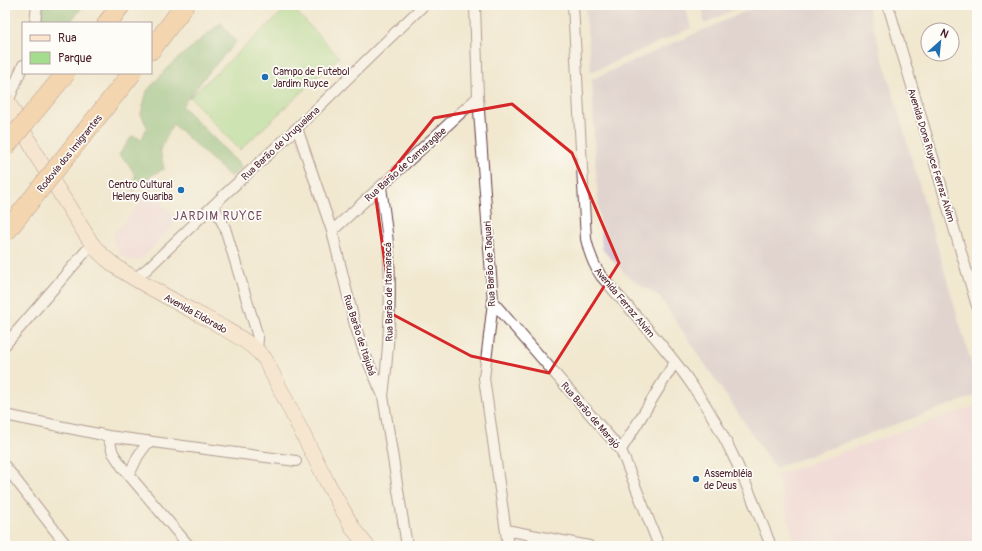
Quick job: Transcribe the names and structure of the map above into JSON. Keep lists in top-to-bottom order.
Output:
{
  "streets": {
    "highway": ["Rodovia dos Imigrantes"],
    "main road": ["Avenida Eldorado"],
    "street": [
      "Rua Barão de Uruguaiana",
      "Avenida Dona Ruyce Ferraz Alvim",
      "Rua Barão de Camaragibe",
      "Rua Barão de Taquari",
      "Rua Barão de Itamaracá",
      "Avenida Ferraz Alvim",
      "Rua Barão de Itajubá",
      "Rua Barão de Marajó"
    ]
  },
  "crossings": [
    ["Rua Barão de Uruguaiana", "Avenida Eldorado"],
    ["Rua Barão de Uruguaiana", "Rua Barão de Itajubá"],
    ["Rua Barão de Camaragibe", "Rua Barão de Taquari"],
    ["Rua Barão de Camaragibe", "Rua Barão de Itamaracá"],
    ["Rua Barão de Camaragibe", "Rua Barão de Itajubá"],
    ["Rua Barão de Taquari", "Rua Barão de Marajó"],
    ["Rua Barão de Itamaracá", "Rua Barão de Itajubá"]
  ],
  "districts": ["JARDIM RUYCE"],
  "places": ["Campo de Futebol Jardim Ruyce", "Centro Cultural Heleny Guariba", "Assembléia de Deus"],
  "legend": ["Rua", "Parque"],
  "north": "top right"
}
